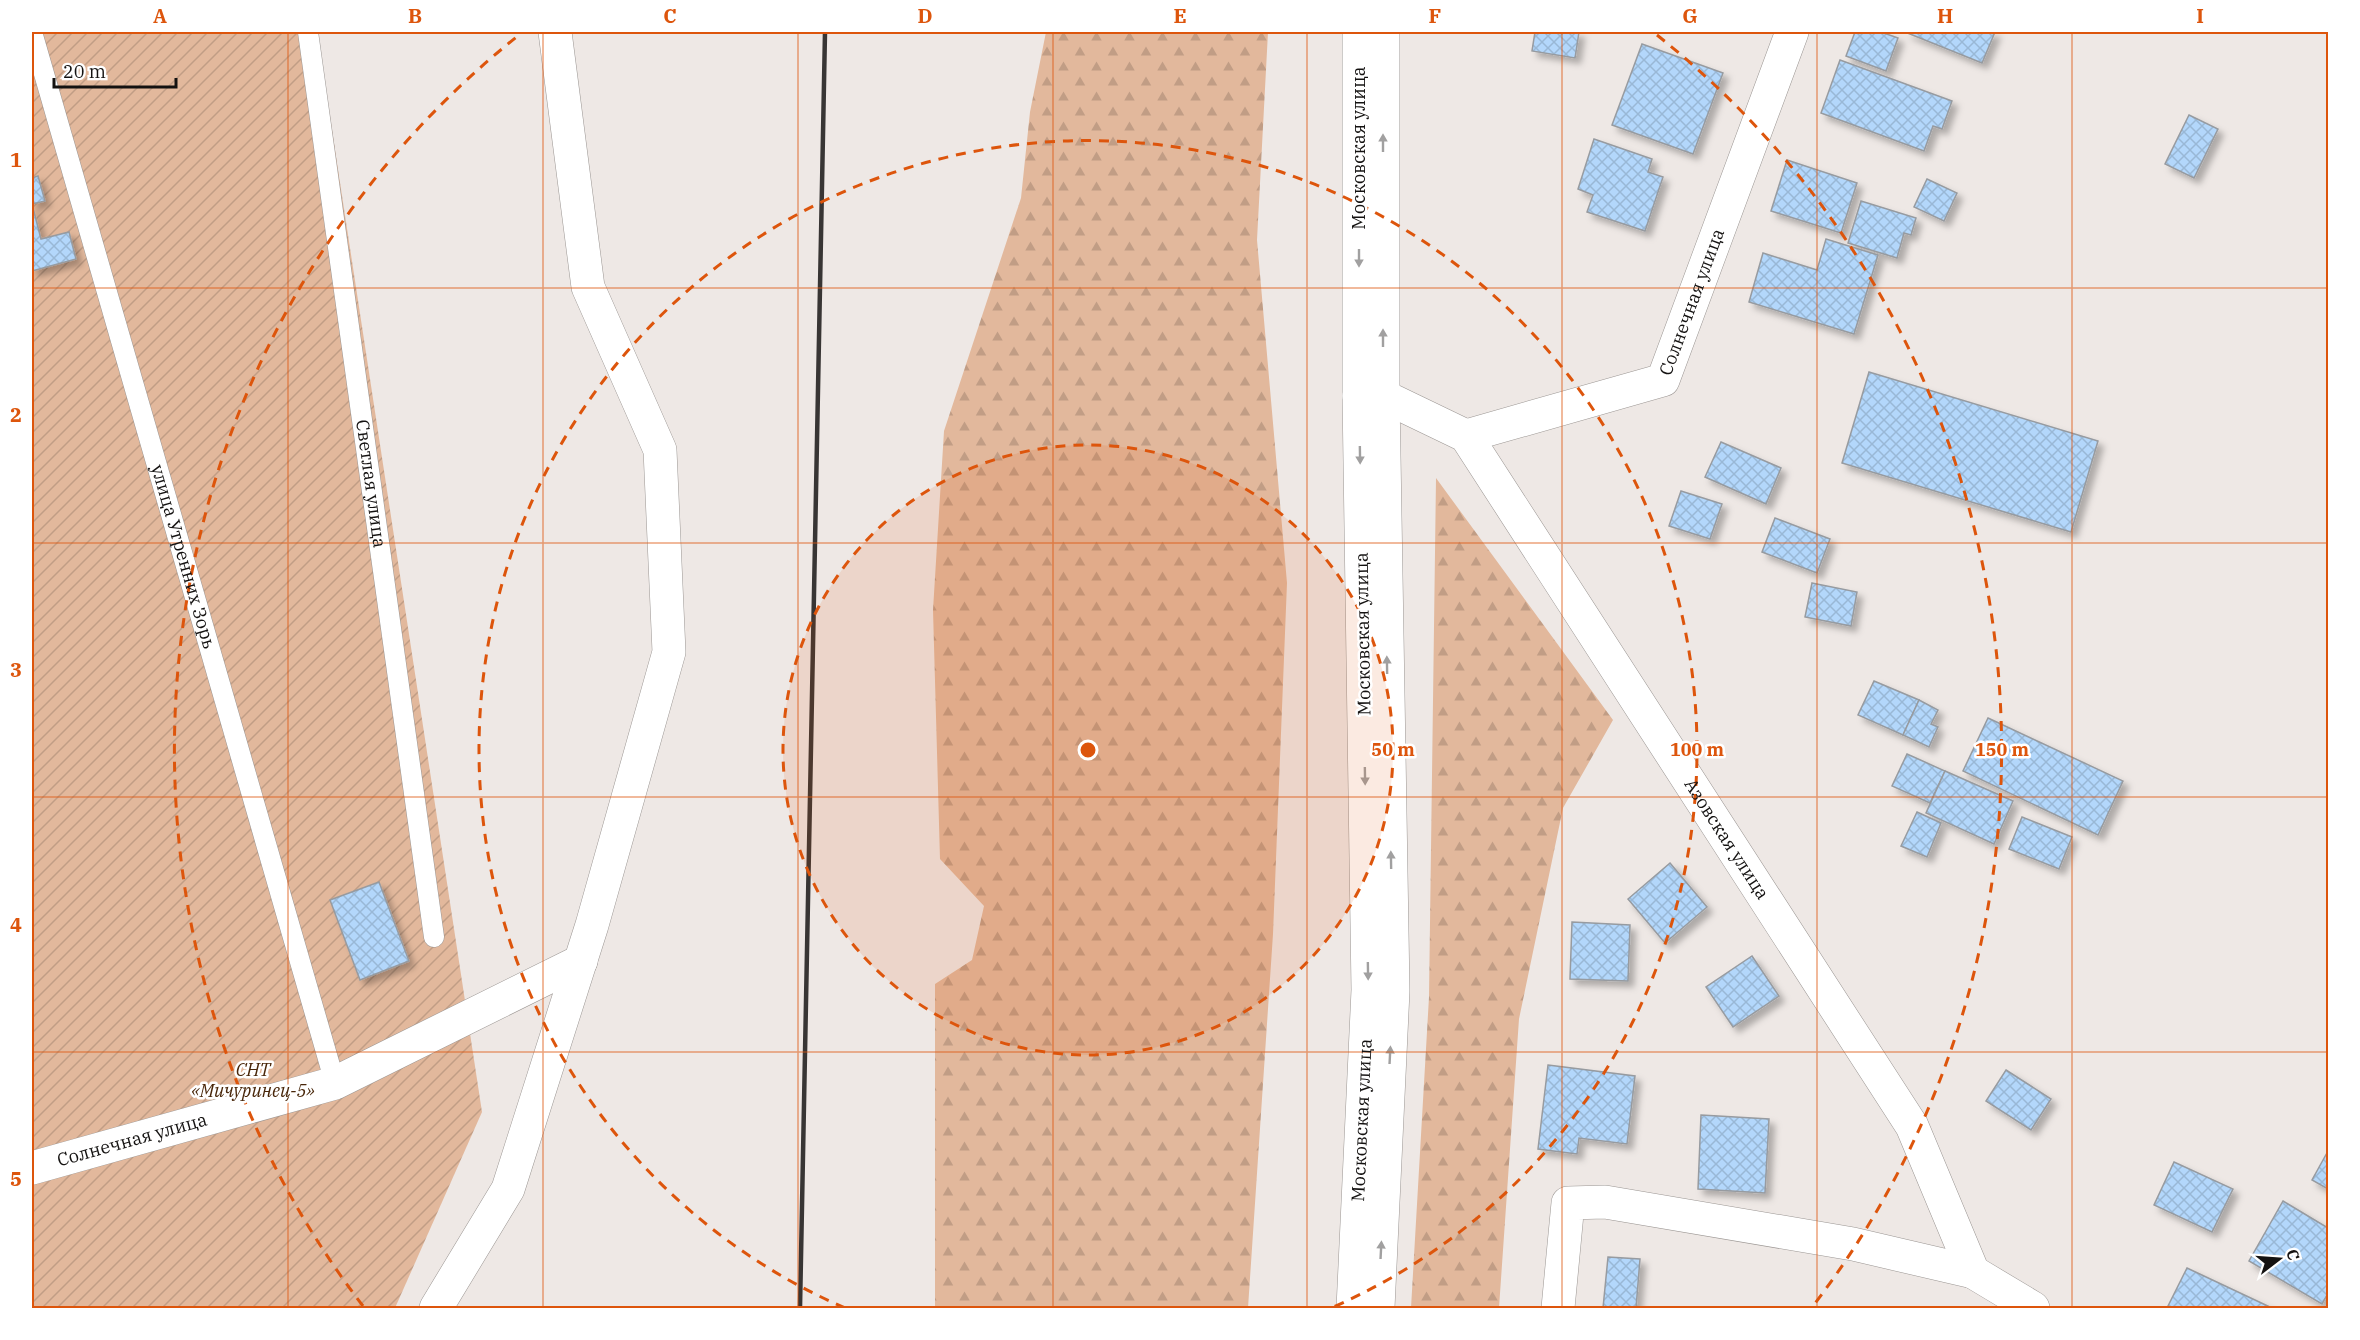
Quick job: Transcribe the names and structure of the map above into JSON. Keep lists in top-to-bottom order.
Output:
{
  "streets": {
    "street": ["Московская улица", "Солнечная улица", "Азовская улица"],
    "lane": ["Светлая улица", "улица Утренних Зорь"]
  },
  "crossings": [
    ["Солнечная улица", "улица Утренних Зорь"],
    ["Солнечная улица", "Азовская улица"]
  ],
  "parks": ["СНТ «Мичуринец-5»"],
  "scale_bar": "20 m",
  "north": "right",
  "grid": {
    "columns": [
      "A",
      "B",
      "C",
      "D",
      "E",
      "F",
      "G",
      "H",
      "I"
    ],
    "rows": [
      "1",
      "2",
      "3",
      "4",
      "5"
    ]
  },
  "rings": ["50 m", "100 m", "150 m"]
}
